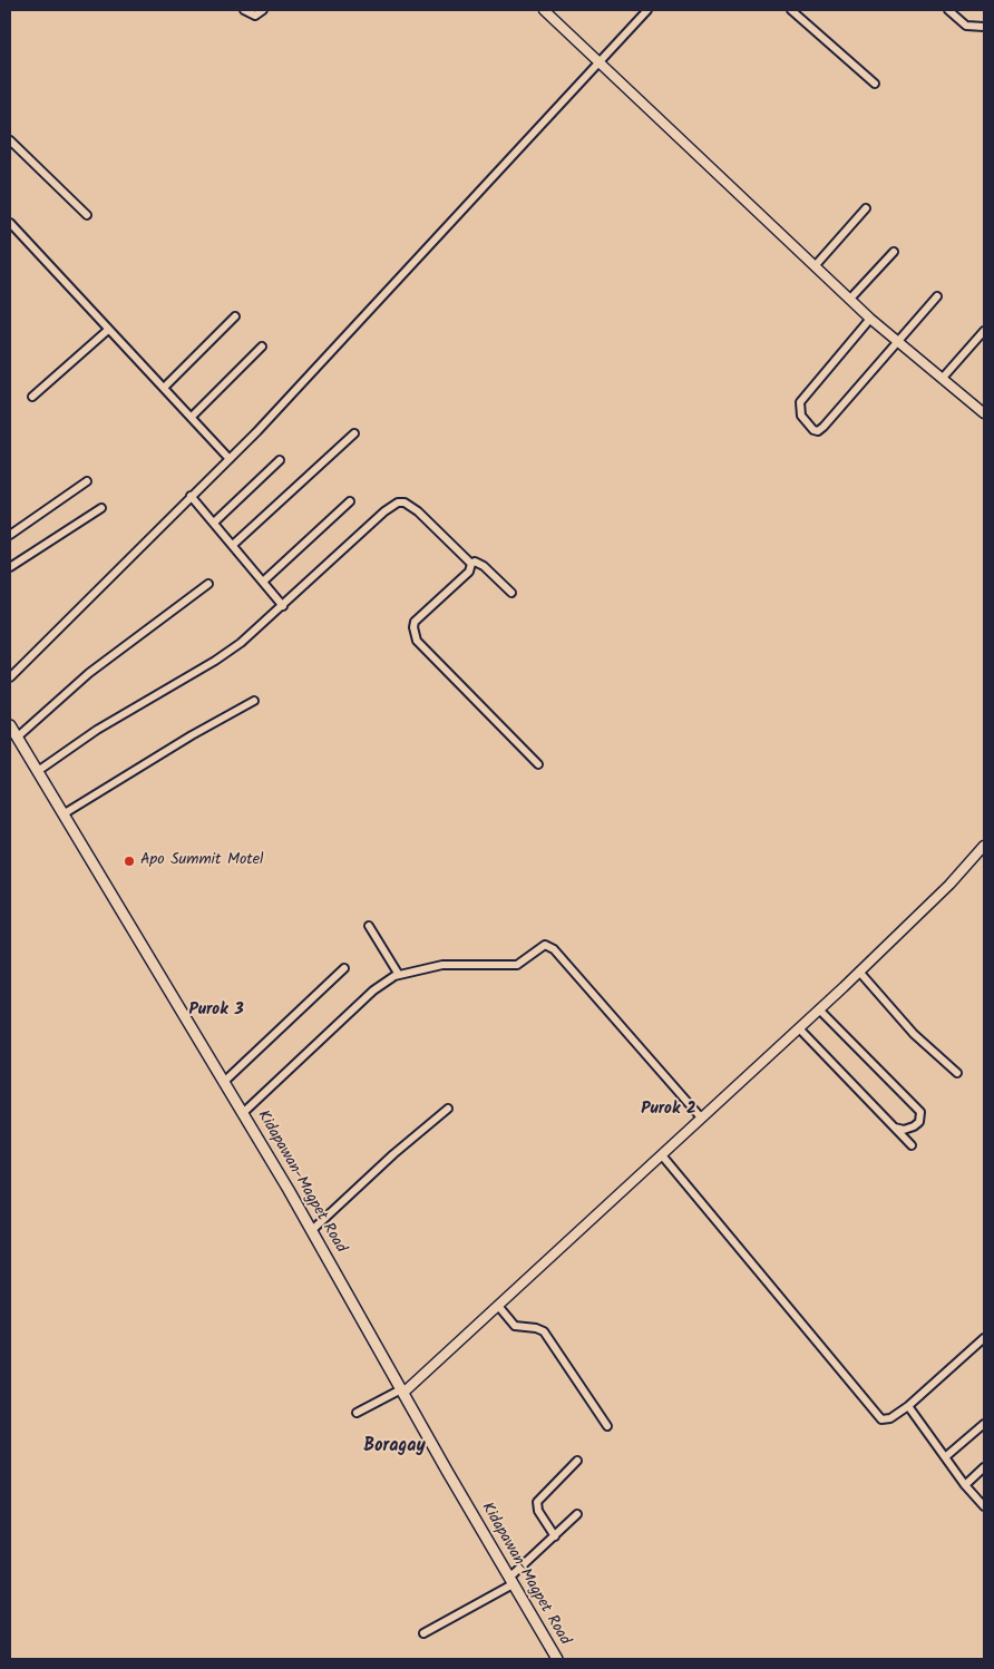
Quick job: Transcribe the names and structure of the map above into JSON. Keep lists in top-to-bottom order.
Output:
{
  "streets": {
    "main road": ["Kidapawan-Magpet Road"]
  },
  "districts": ["Purok 3", "Purok 2", "Boragay"],
  "places": ["Apo Summit Motel"]
}
